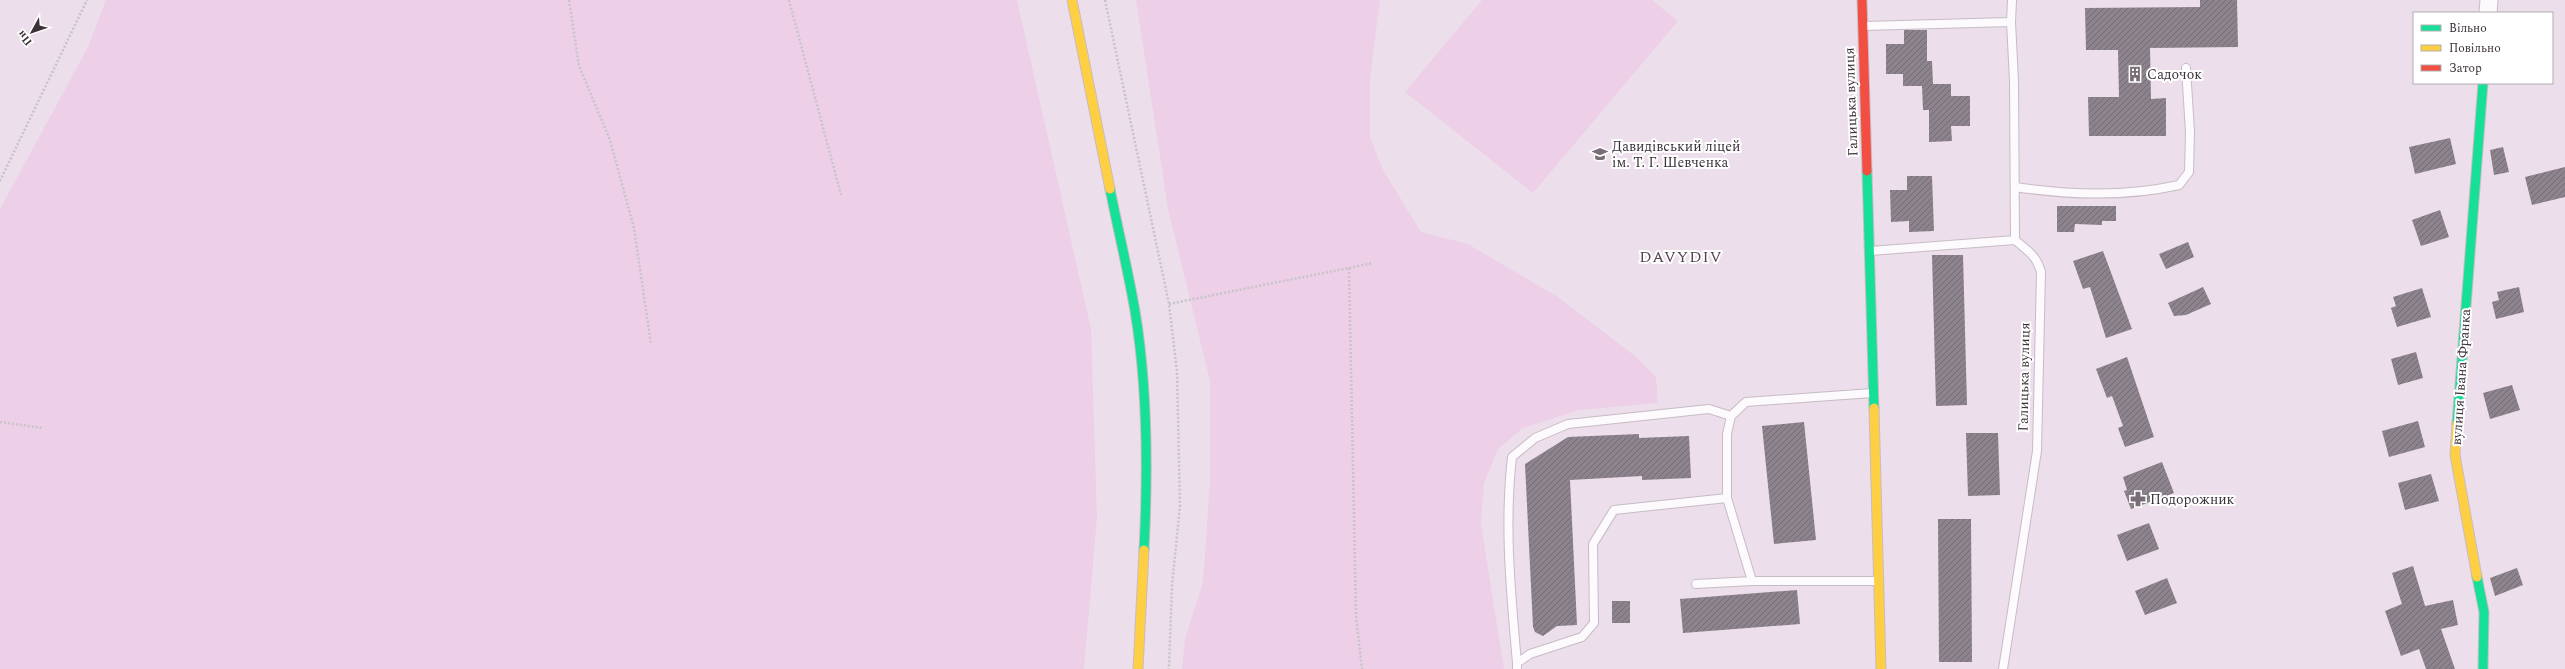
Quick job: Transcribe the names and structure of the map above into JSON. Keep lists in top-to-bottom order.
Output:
{
  "streets": {
    "street": ["Галицька вулиця", "вулиця Івана Франка"]
  },
  "districts": ["DAVYDIV"],
  "places": {
    "building": ["Садочок"],
    "school or university": ["Давидівський ліцей ім. Т. Г. Шевченка"],
    "pharmacy": ["Подорожник"]
  },
  "legend": ["Вільно", "Повільно", "Затор"],
  "north": "bottom left"
}
